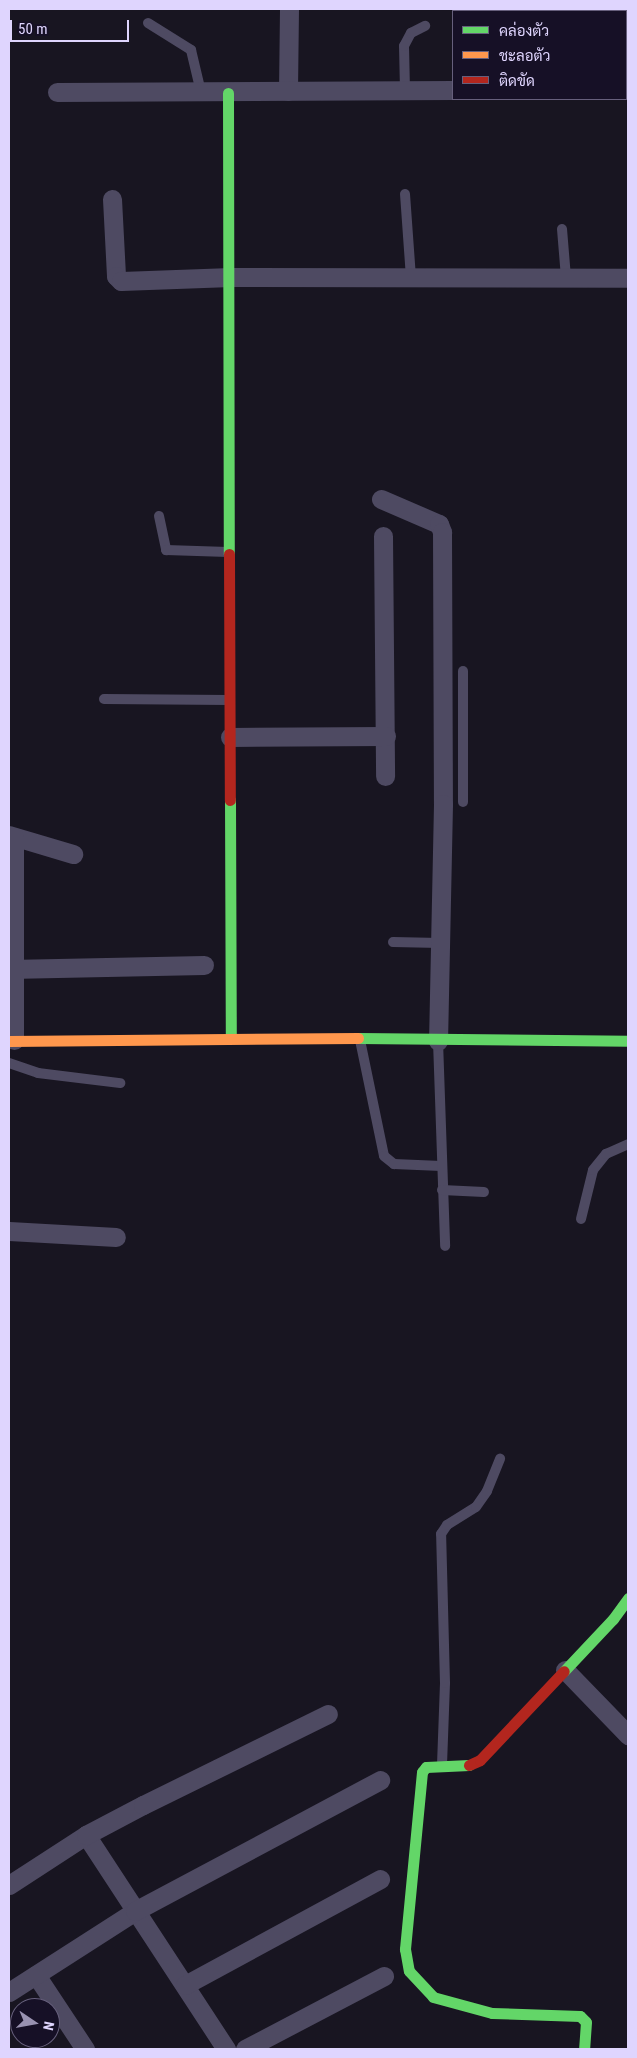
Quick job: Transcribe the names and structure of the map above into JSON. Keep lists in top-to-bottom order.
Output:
{
  "legend": ["คล่องตัว", "ชะลอตัว", "ติดขัด"],
  "scale_bar": "50 m",
  "north": "right"
}
